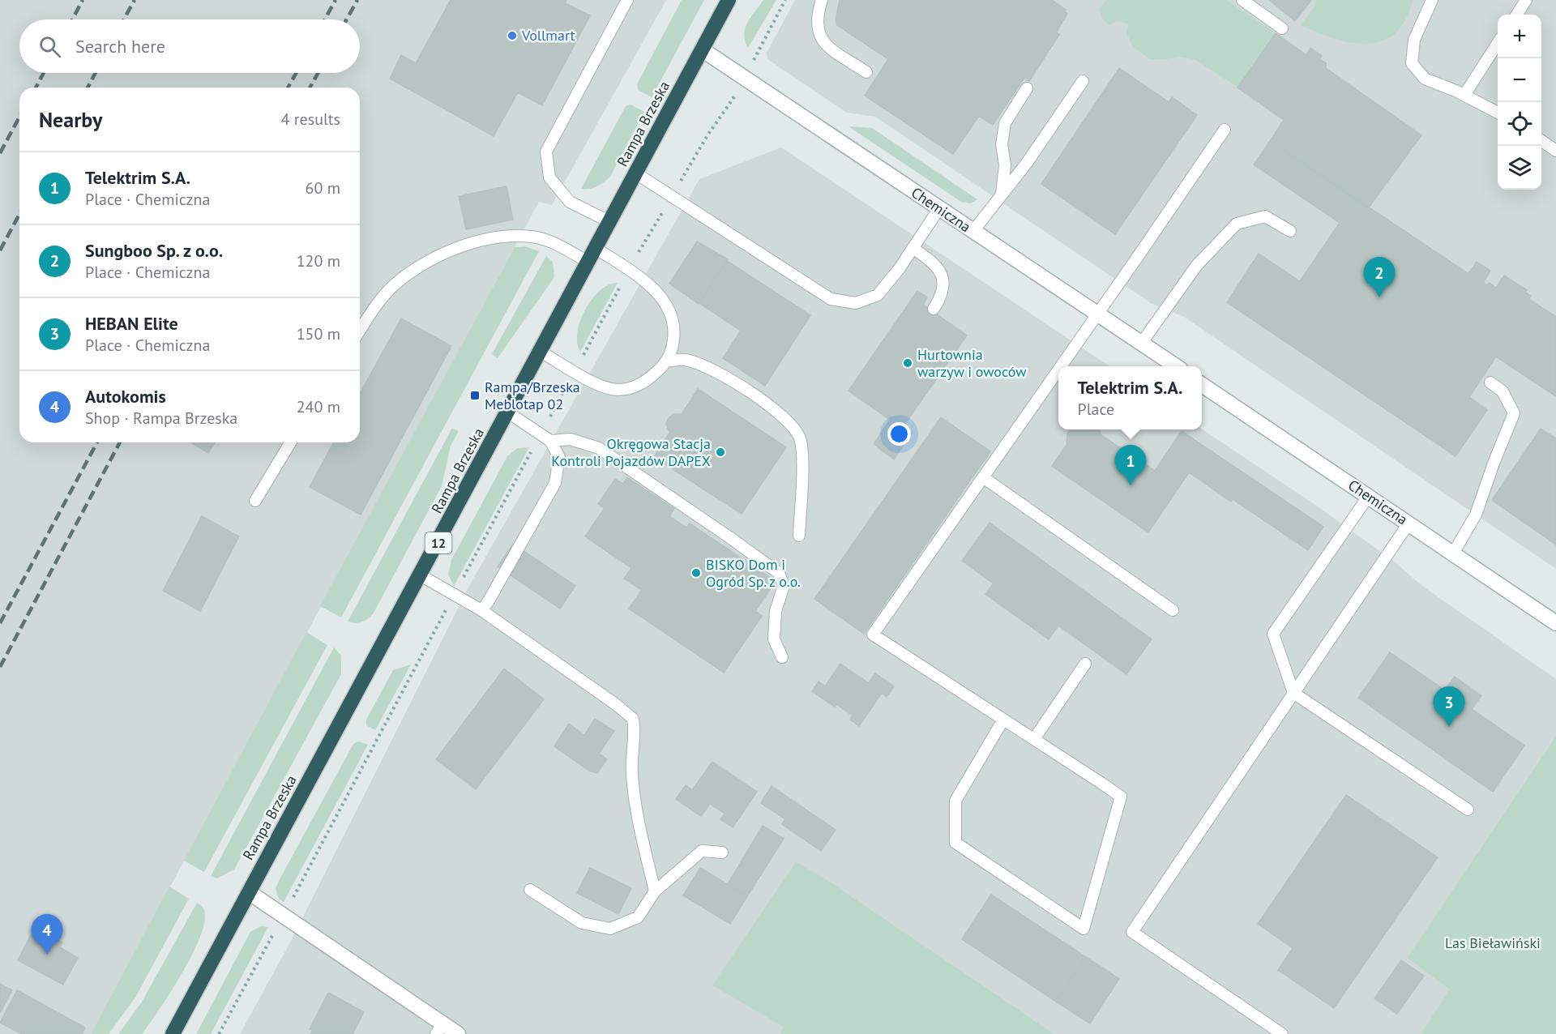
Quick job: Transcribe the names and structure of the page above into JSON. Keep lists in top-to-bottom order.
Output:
{
  "streets": {
    "highway": ["Rampa Brzeska", "12"],
    "street": ["Chemiczna"]
  },
  "crossings": [
    ["Rampa Brzeska", "Chemiczna"]
  ],
  "parks": ["Las Bieławiński"],
  "places": {
    "other": [
      "Vollmart",
      "Hurtownia warzyw i owoców",
      "Okręgowa Stacja Kontroli Pojazdów DAPEX",
      "BISKO Dom i Ogród Sp. z o.o."
    ],
    "transit": ["Rampa/Brzeska Meblotap 02"]
  },
  "page": {
    "map_buttons": ["+", "−"],
    "search": "Search here",
    "heading": ["Nearby", "4 results"],
    "list": [
      {
        "mark": "1",
        "name": "Telektrim S.A.",
        "note": "Place · Chemiczna",
        "value": "60 m"
      },
      {
        "mark": "2",
        "name": "Sungboo Sp. z o.o.",
        "note": "Place · Chemiczna",
        "value": "120 m"
      },
      {
        "mark": "3",
        "name": "HEBAN Elite",
        "note": "Place · Chemiczna",
        "value": "150 m"
      },
      {
        "mark": "4",
        "name": "Autokomis",
        "note": "Shop · Rampa Brzeska",
        "value": "240 m"
      }
    ],
    "pins": [
      "2",
      "1",
      "3",
      "4"
    ],
    "popup": ["Telektrim S.A.", "Place"]
  }
}
